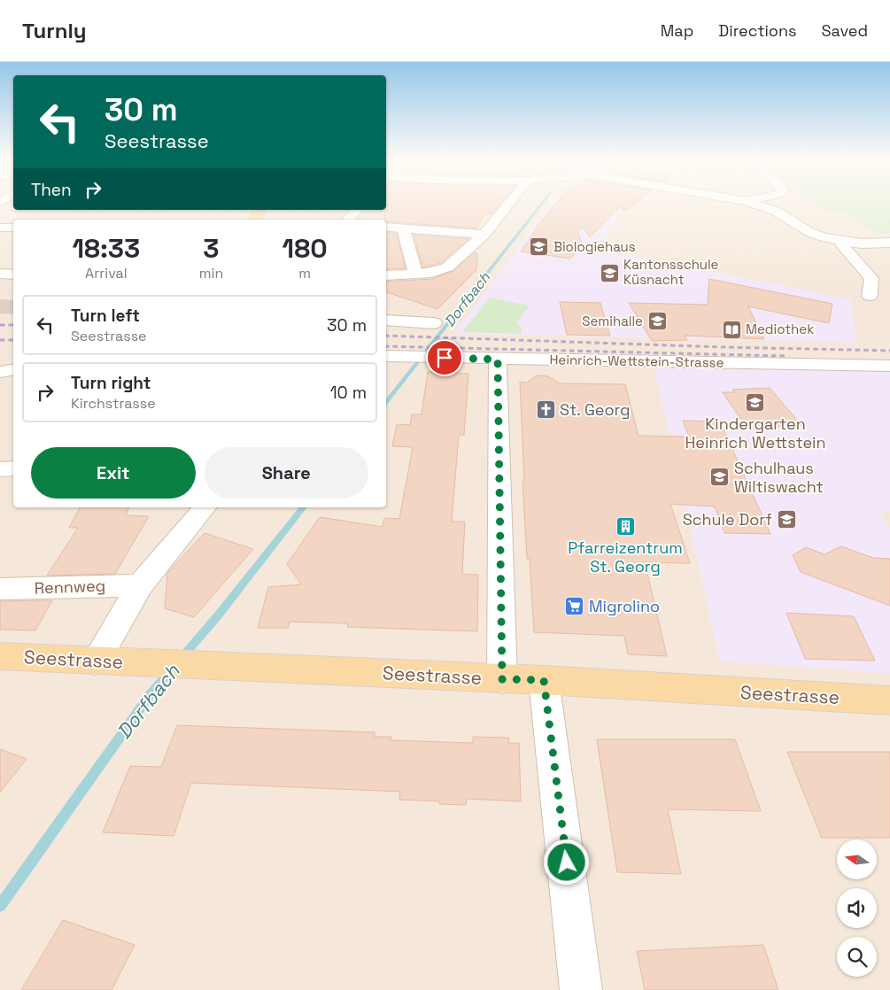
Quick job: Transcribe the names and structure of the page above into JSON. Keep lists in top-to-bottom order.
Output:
{
  "streets": {
    "main road": ["Seestrasse"],
    "street": ["Heinrich-Wettstein-Strasse", "Rennweg"]
  },
  "water": ["Dorfbach"],
  "places": {
    "school or university": [
      "Biologiehaus",
      "Kantonsschule Küsnacht",
      "Semihalle",
      "Kindergarten Heinrich Wettstein",
      "Schulhaus Wiltiswacht",
      "Schule Dorf"
    ],
    "library": ["Mediothek"],
    "church": ["St. Georg"],
    "building": ["Pfarreizentrum St. Georg"],
    "supermarket": ["Migrolino"]
  },
  "north": "left",
  "page": {
    "header": "Turnly",
    "nav": ["Map", "Directions", "Saved"],
    "turn": ["30 m", "Seestrasse"],
    "then": "Then",
    "eta": [
      "18:33",
      "Arrival",
      "3",
      "min",
      "180",
      "m"
    ],
    "list": [
      {
        "name": "Turn left",
        "note": "Seestrasse",
        "value": "30 m"
      },
      {
        "name": "Turn right",
        "note": "Kirchstrasse",
        "value": "10 m"
      }
    ],
    "buttons": ["Exit", "Share"]
  }
}
